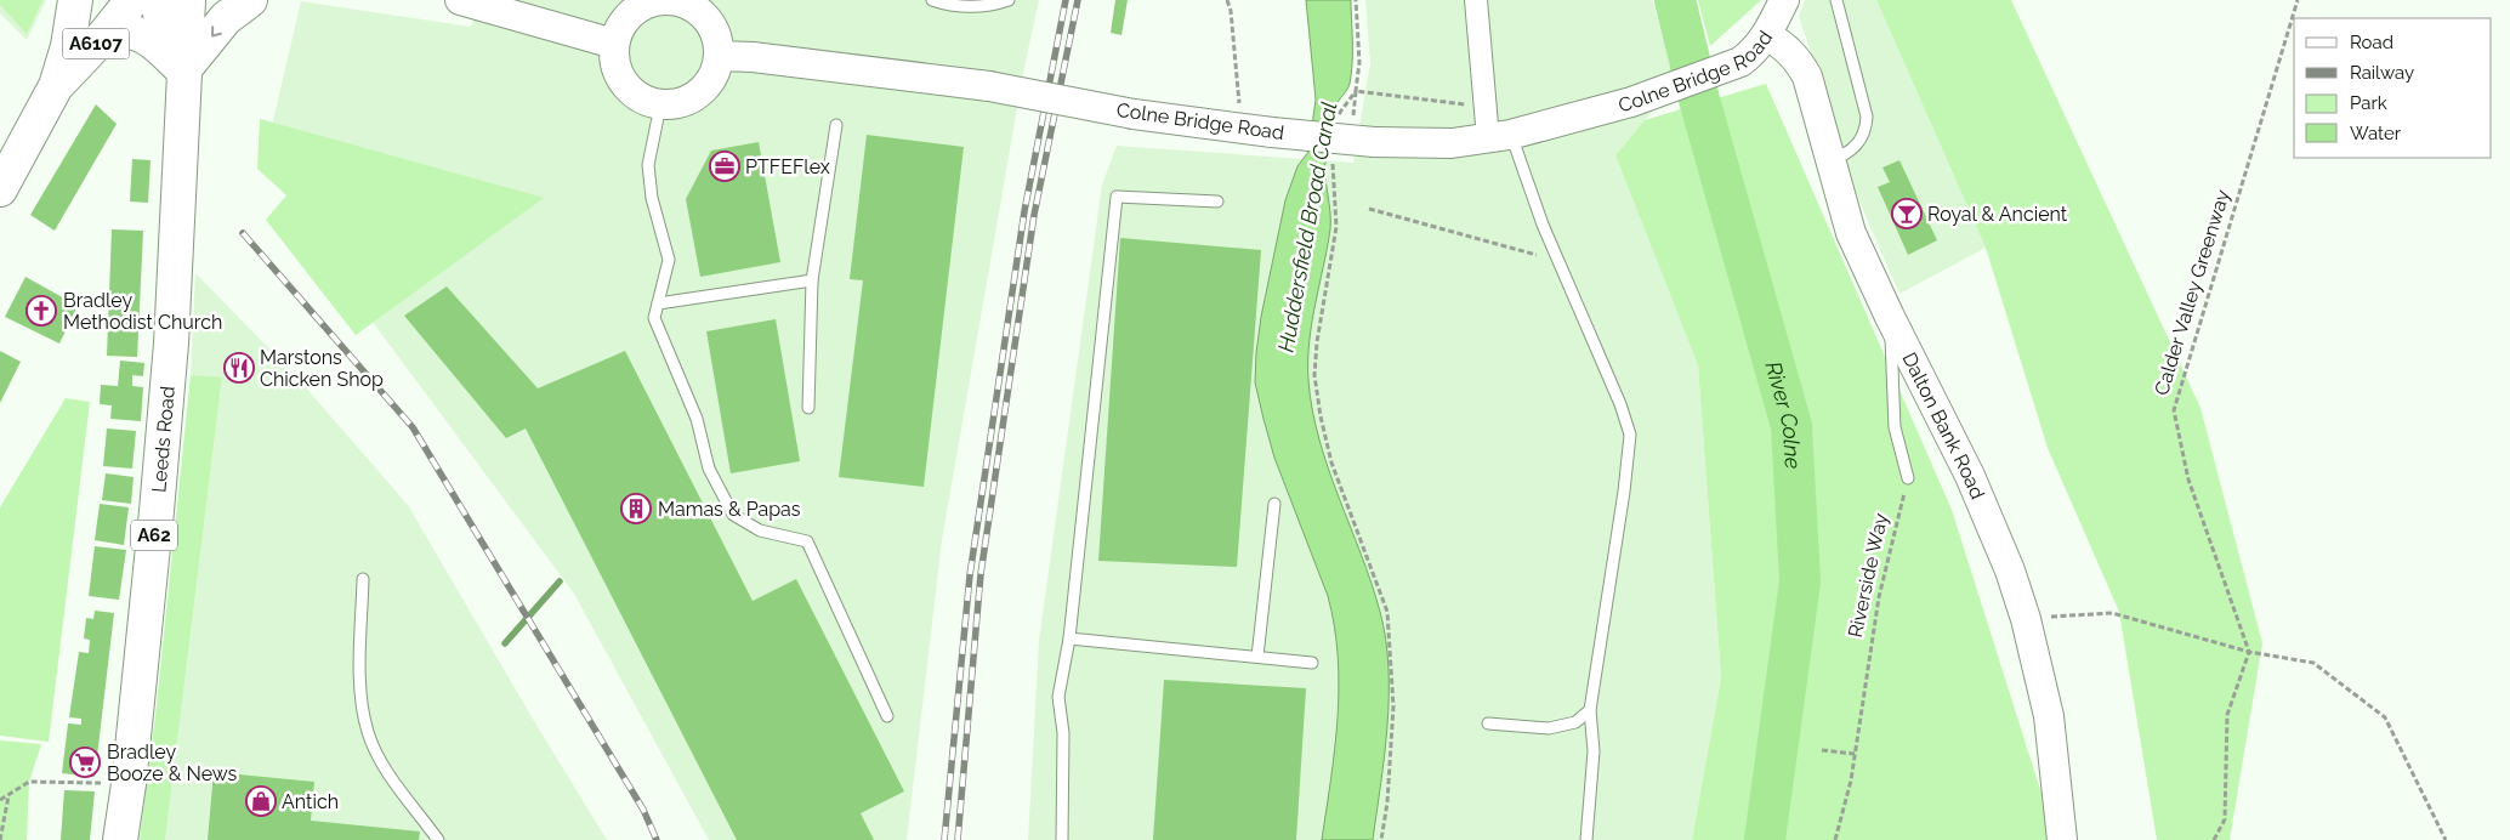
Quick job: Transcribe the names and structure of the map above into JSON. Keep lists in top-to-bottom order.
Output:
{
  "streets": {
    "main road": [
      "A6107",
      "Colne Bridge Road",
      "Dalton Bank Road",
      "Leeds Road",
      "A62"
    ],
    "path": ["Calder Valley Greenway", "Riverside Way"]
  },
  "crossings": [
    ["Colne Bridge Road", "Dalton Bank Road"]
  ],
  "water": ["Huddersfield Broad Canal", "River Colne"],
  "places": {
    "office": ["PTFEFlex"],
    "bar": ["Royal & Ancient"],
    "church": ["Bradley Methodist Church"],
    "restaurant": ["Marstons Chicken Shop"],
    "building": ["Mamas & Papas"],
    "supermarket": ["Bradley Booze & News"],
    "shop": ["Antich"]
  },
  "legend": [
    "Road",
    "Railway",
    "Park",
    "Water"
  ]
}
